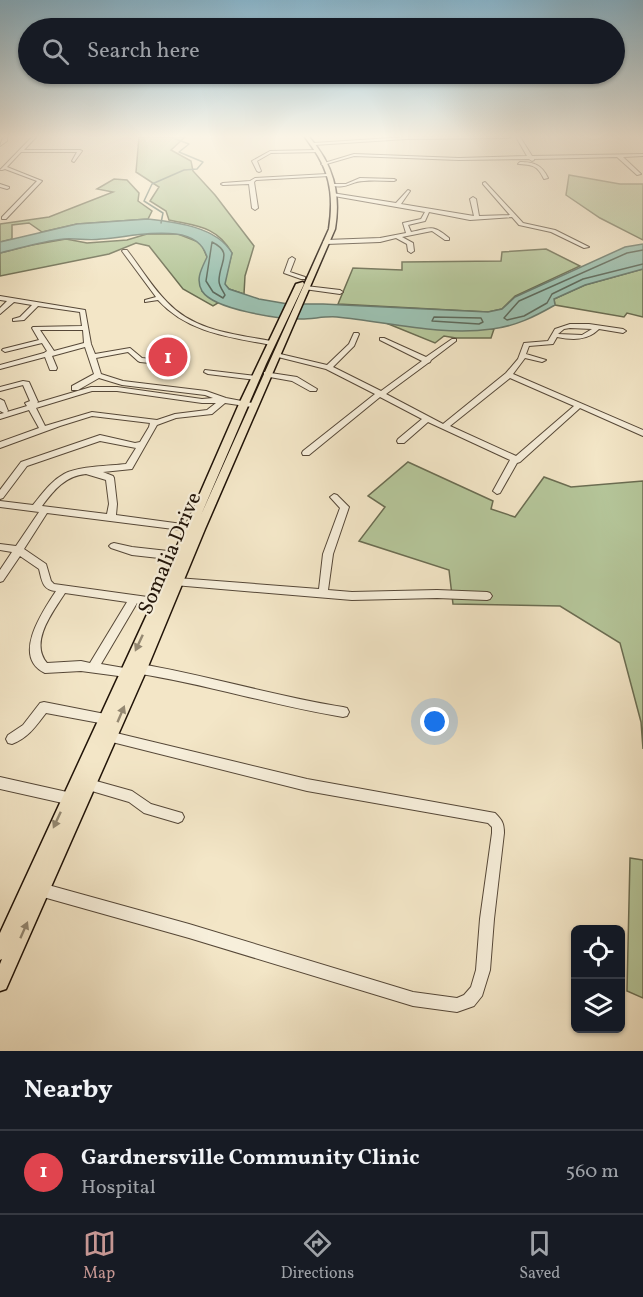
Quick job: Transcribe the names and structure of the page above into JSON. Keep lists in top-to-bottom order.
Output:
{
  "streets": {
    "main road": ["Somalia Drive"]
  },
  "page": {
    "search": "Search here",
    "pins": "1",
    "heading": "Nearby",
    "list": [
      {
        "mark": "1",
        "name": "Gardnersville Community Clinic",
        "note": "Hospital",
        "value": "560 m"
      }
    ],
    "nav": ["Map", "Directions", "Saved"]
  }
}
